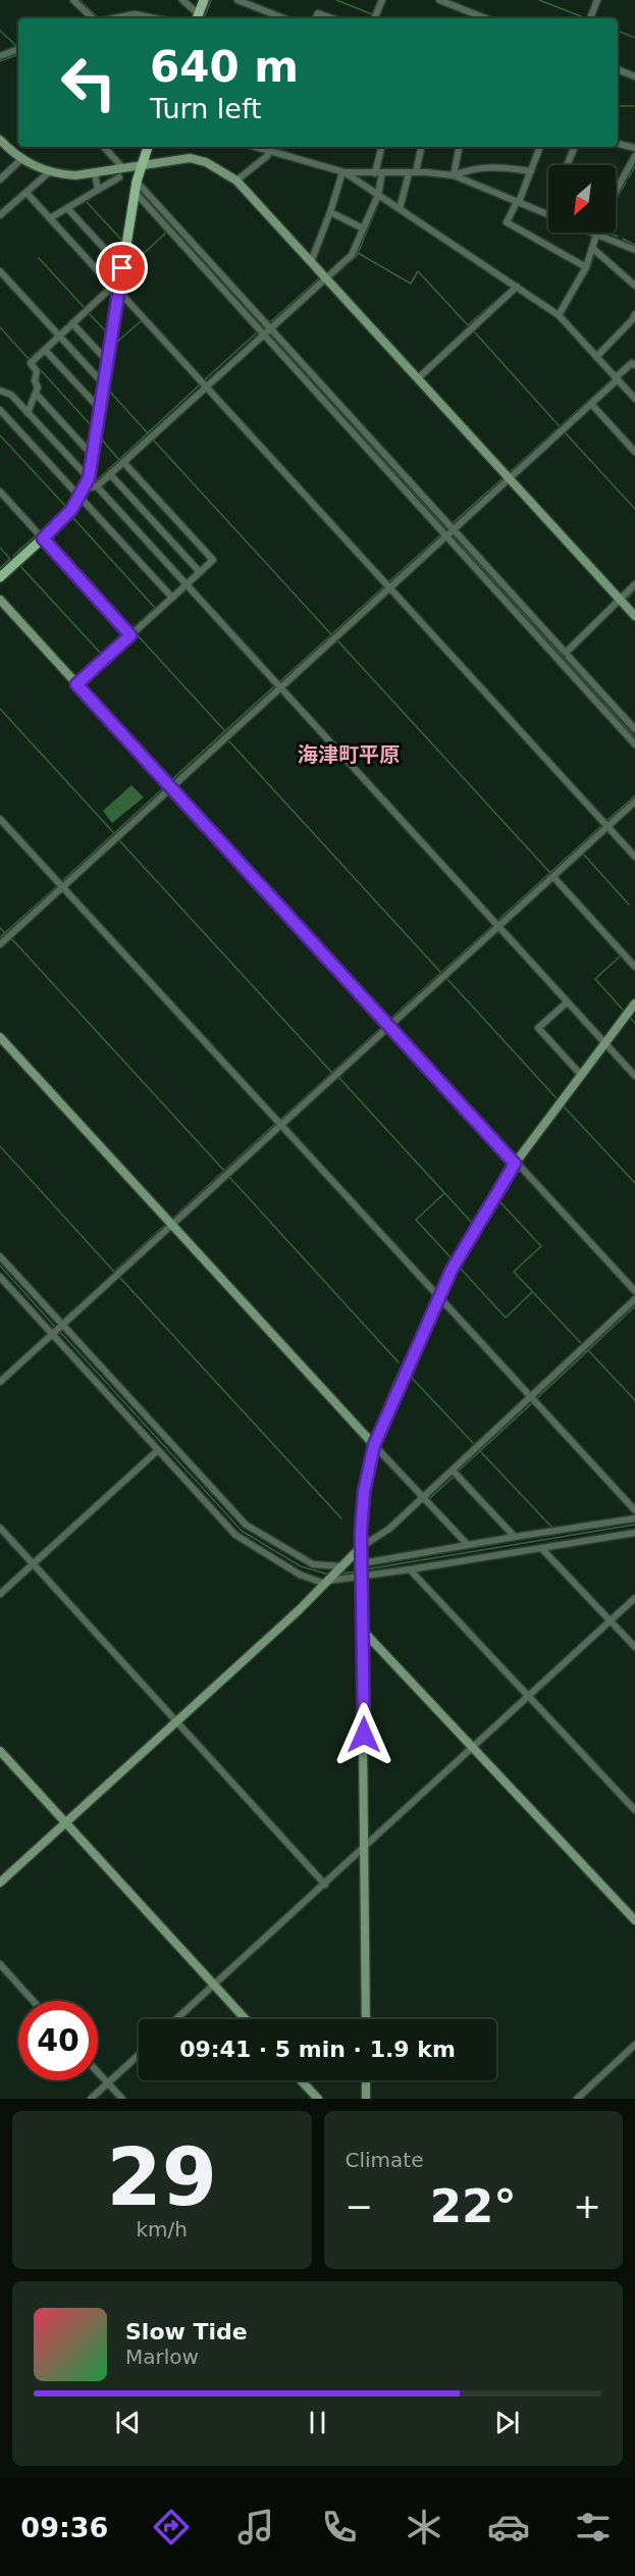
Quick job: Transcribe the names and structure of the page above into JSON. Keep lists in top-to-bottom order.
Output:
{
  "districts": ["海津町平原"],
  "north": "bottom left",
  "page": {
    "turn": ["640 m", "Turn left"],
    "limit": "40",
    "trip": "09:41 · 5 min · 1.9 km",
    "tile": [
      ["29", "km/h"],
      "Climate"
    ],
    "heat": ["−", "22°", "+"],
    "song": ["Slow Tide", "Marlow"],
    "tabs": "09:36"
  }
}
